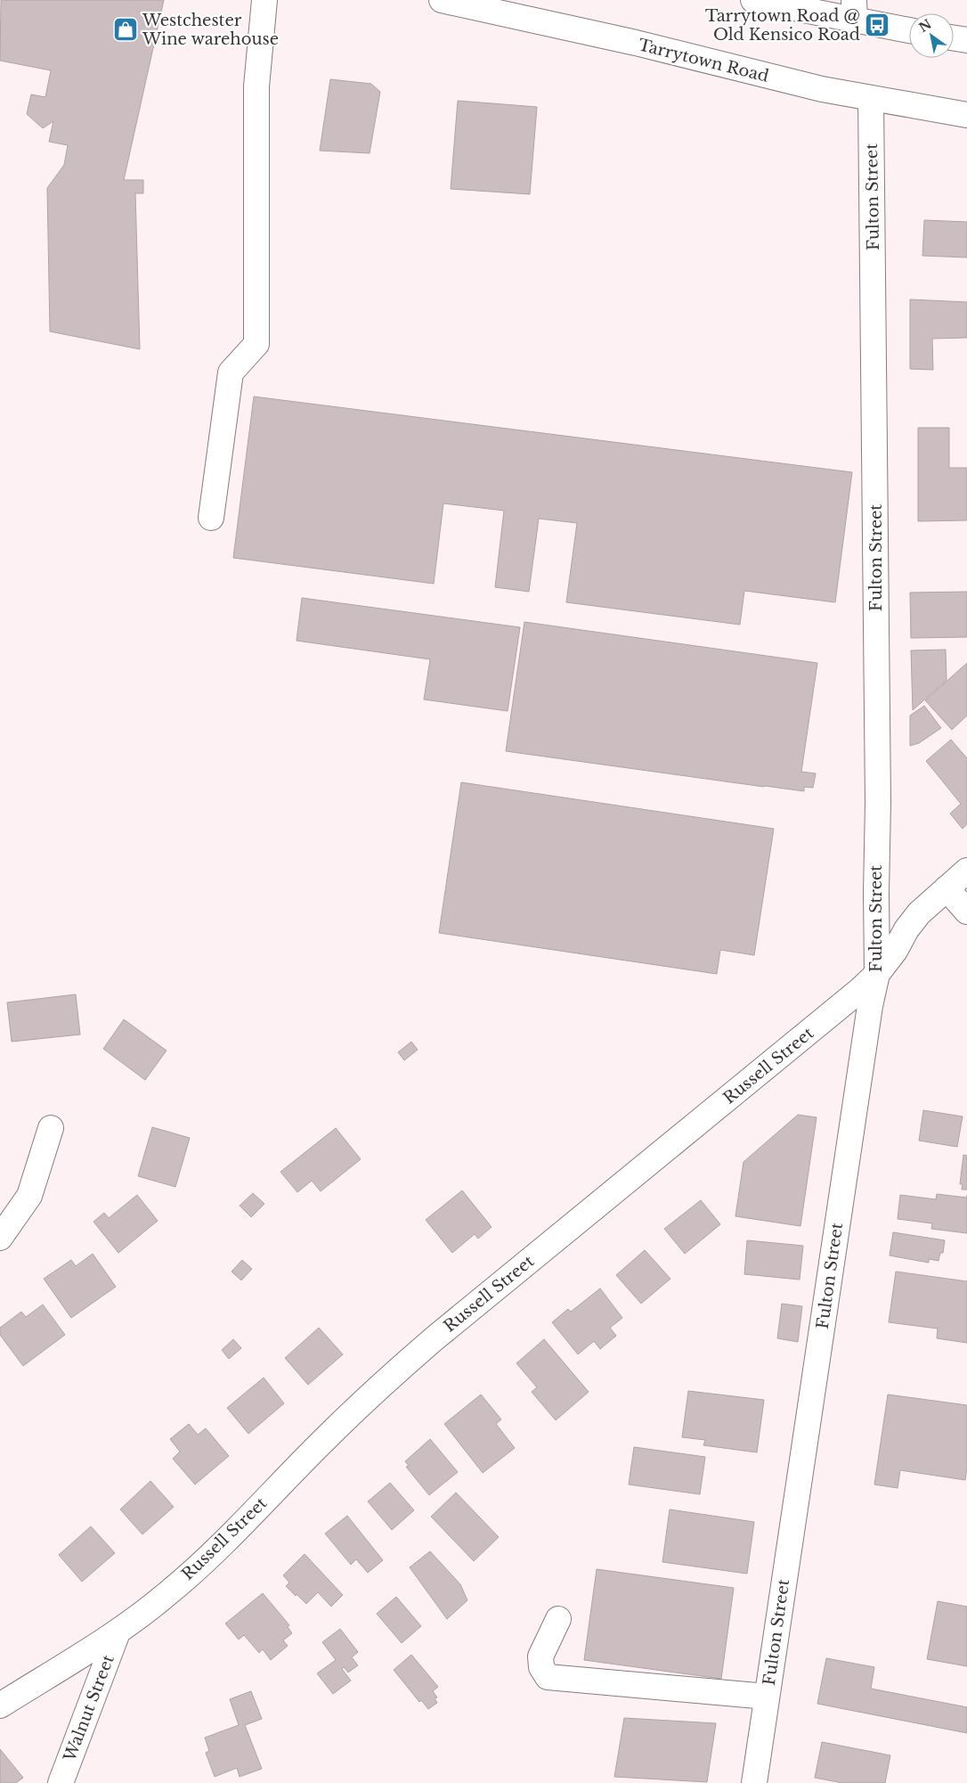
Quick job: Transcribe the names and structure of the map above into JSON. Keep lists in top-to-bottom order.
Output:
{
  "streets": {
    "street": [
      "Tarrytown Road",
      "Fulton Street",
      "Russell Street",
      "Walnut Street"
    ]
  },
  "crossings": [
    ["Tarrytown Road", "Fulton Street"],
    ["Fulton Street", "Russell Street"],
    ["Russell Street", "Walnut Street"]
  ],
  "places": {
    "bus stop": ["Tarrytown Road @ Old Kensico Road"],
    "shop": ["Westchester Wine warehouse"]
  },
  "north": "top left"
}
